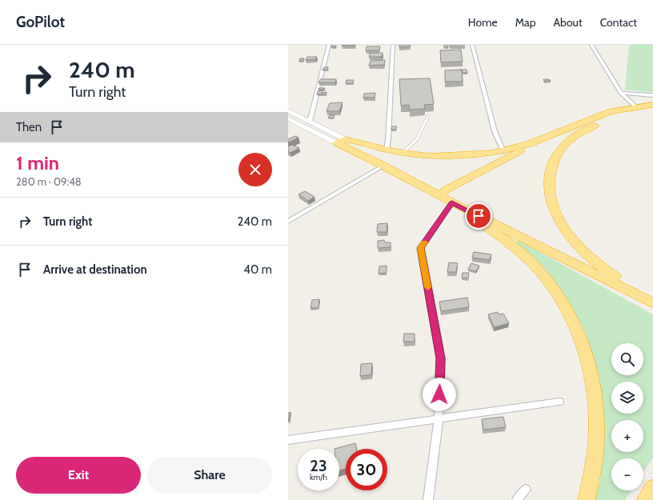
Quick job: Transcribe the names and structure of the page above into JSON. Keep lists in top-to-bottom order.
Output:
{
  "page": {
    "header": "GoPilot",
    "nav": [
      "Home",
      "Map",
      "About",
      "Contact"
    ],
    "turn": ["240 m", "Turn right"],
    "then": "Then",
    "heading": ["1 min", "280 m · 09:48"],
    "list": [
      {
        "name": "Turn right",
        "value": "240 m"
      },
      {
        "name": "Arrive at destination",
        "value": "40 m"
      }
    ],
    "map_buttons": ["+", "−"],
    "speed": "23 km/h",
    "limit": "30",
    "buttons": ["Exit", "Share"]
  }
}
